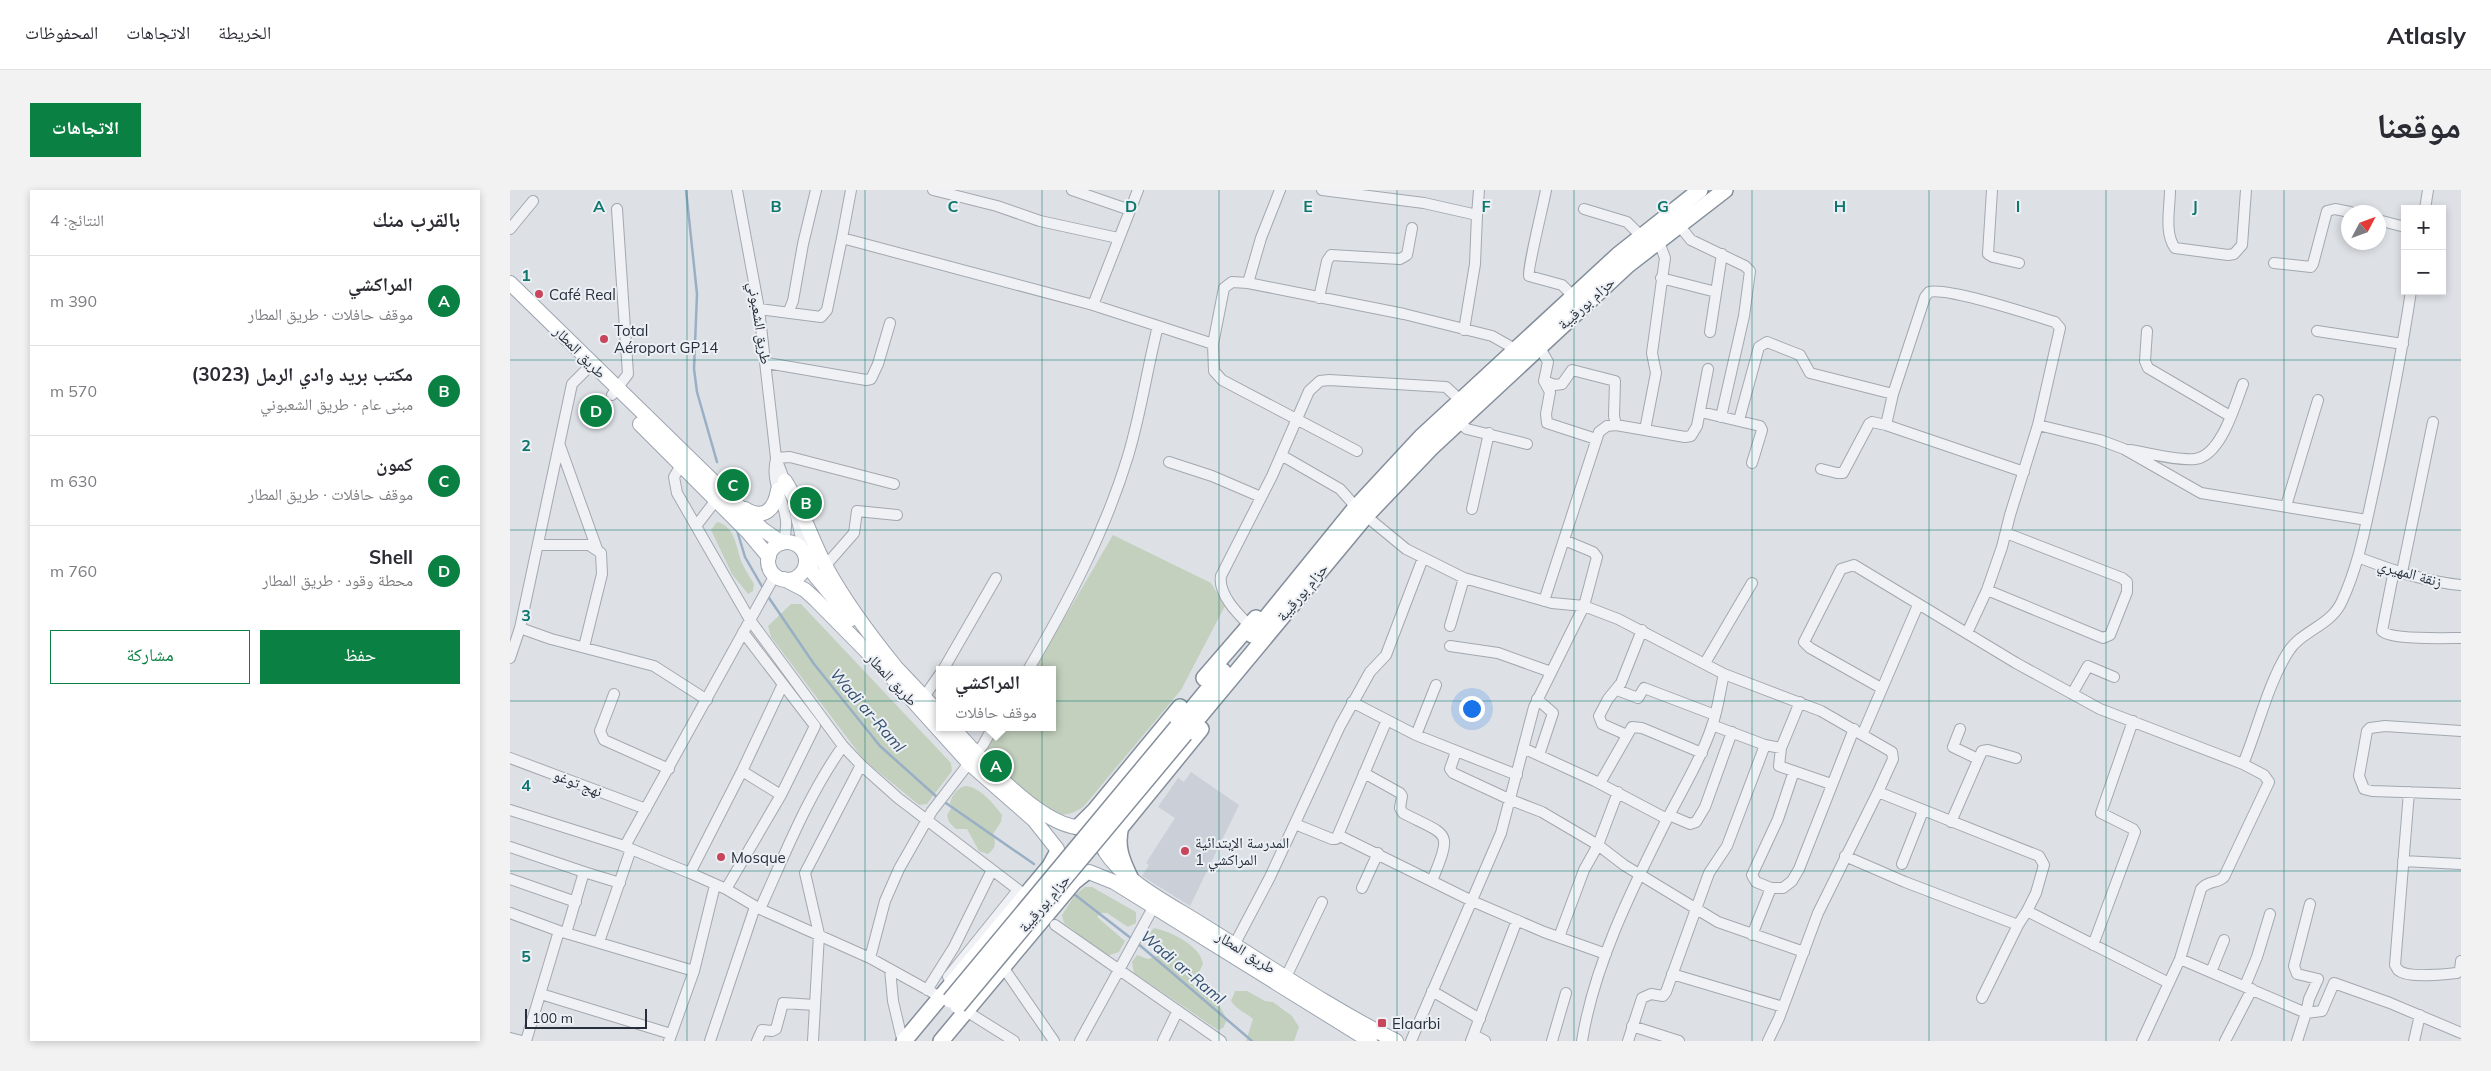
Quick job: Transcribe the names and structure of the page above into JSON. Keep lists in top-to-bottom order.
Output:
{
  "streets": {
    "highway": ["حزام بورقيبة"],
    "main road": ["طريق المطار"],
    "street": ["طريق الشعبوني", "زنقة المهيري", "نهج توغو"]
  },
  "crossings": [
    ["طريق الشعبوني", "طريق المطار"]
  ],
  "water": ["Wadi ar-Raml"],
  "places": {
    "other": [
      "Café Real",
      "Total Aéroport GP14",
      "المدرسة الإبتدائية المراكشي 1",
      "Mosque"
    ],
    "transit": ["Elaarbi"]
  },
  "scale_bar": "100 m",
  "north": "top right",
  "page": {
    "header": "Atlasly",
    "nav": ["الخريطة", "الاتجاهات", "المحفوظات"],
    "title": "موقعنا",
    "buttons": [
      "الاتجاهات",
      ["حفظ", "مشاركة"]
    ],
    "heading": ["بالقرب منك", "النتائج: 4"],
    "map_buttons": ["+", "−"],
    "list": [
      {
        "mark": "A",
        "name": "المراكشي",
        "note": "موقف حافلات · طريق المطار",
        "value": "390 m"
      },
      {
        "mark": "B",
        "name": "مكتب بريد وادي الرمل (3023)",
        "note": "مبنى عام · طريق الشعبوني",
        "value": "570 m"
      },
      {
        "mark": "C",
        "name": "كمون",
        "note": "موقف حافلات · طريق المطار",
        "value": "630 m"
      },
      {
        "mark": "D",
        "name": "Shell",
        "note": "محطة وقود · طريق المطار",
        "value": "760 m"
      }
    ],
    "pins": [
      "D",
      "C",
      "B",
      "A"
    ],
    "popup": ["المراكشي", "موقف حافلات"],
    "scale": "100 m"
  },
  "grid": {
    "columns": [
      "A",
      "B",
      "C",
      "D",
      "E",
      "F",
      "G",
      "H",
      "I",
      "J"
    ],
    "rows": [
      "1",
      "2",
      "3",
      "4",
      "5"
    ]
  }
}
